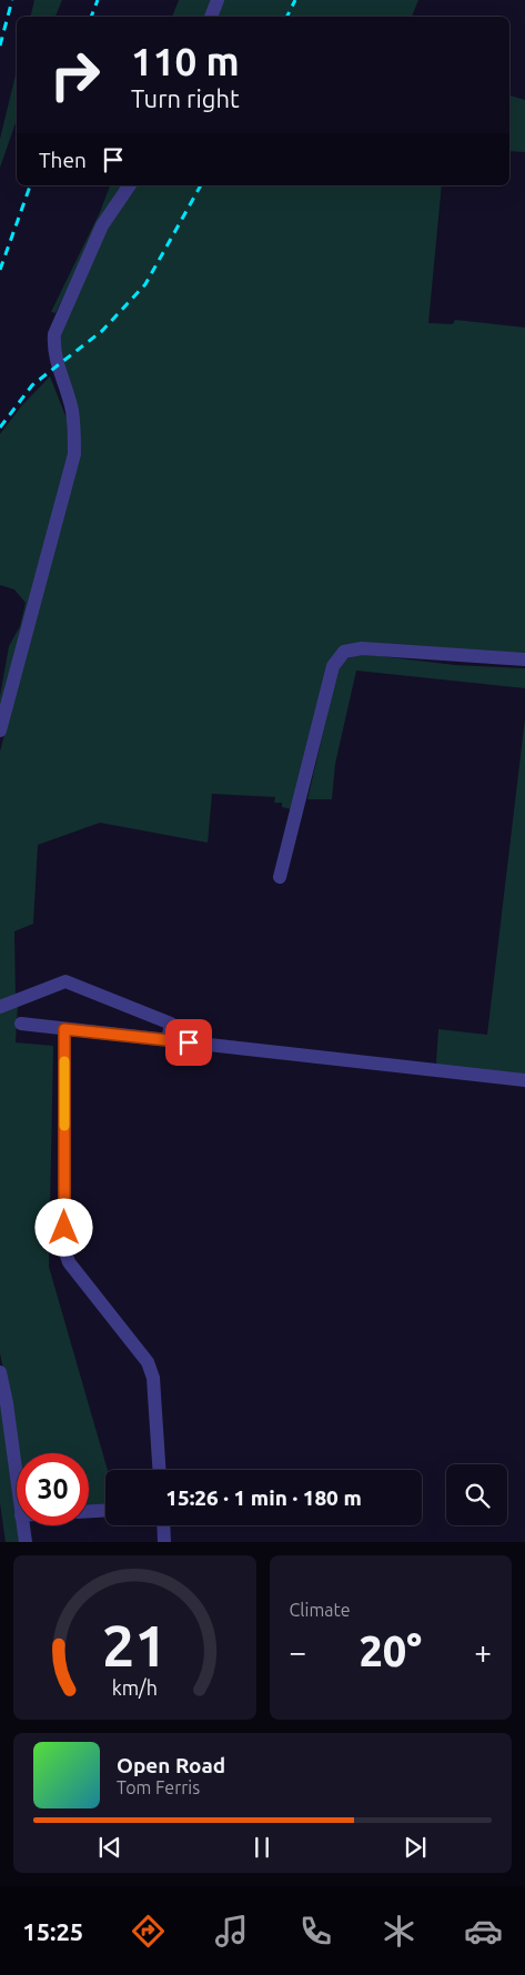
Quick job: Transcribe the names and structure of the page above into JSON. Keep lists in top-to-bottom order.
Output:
{
  "page": {
    "turn": ["110 m", "Turn right"],
    "then": "Then",
    "limit": "30",
    "trip": "15:26 · 1 min · 180 m",
    "tile": "Climate",
    "heat": ["−", "20°", "+"],
    "song": ["Open Road", "Tom Ferris"],
    "tabs": "15:25",
    "gauge": ["21", "km/h"]
  }
}
